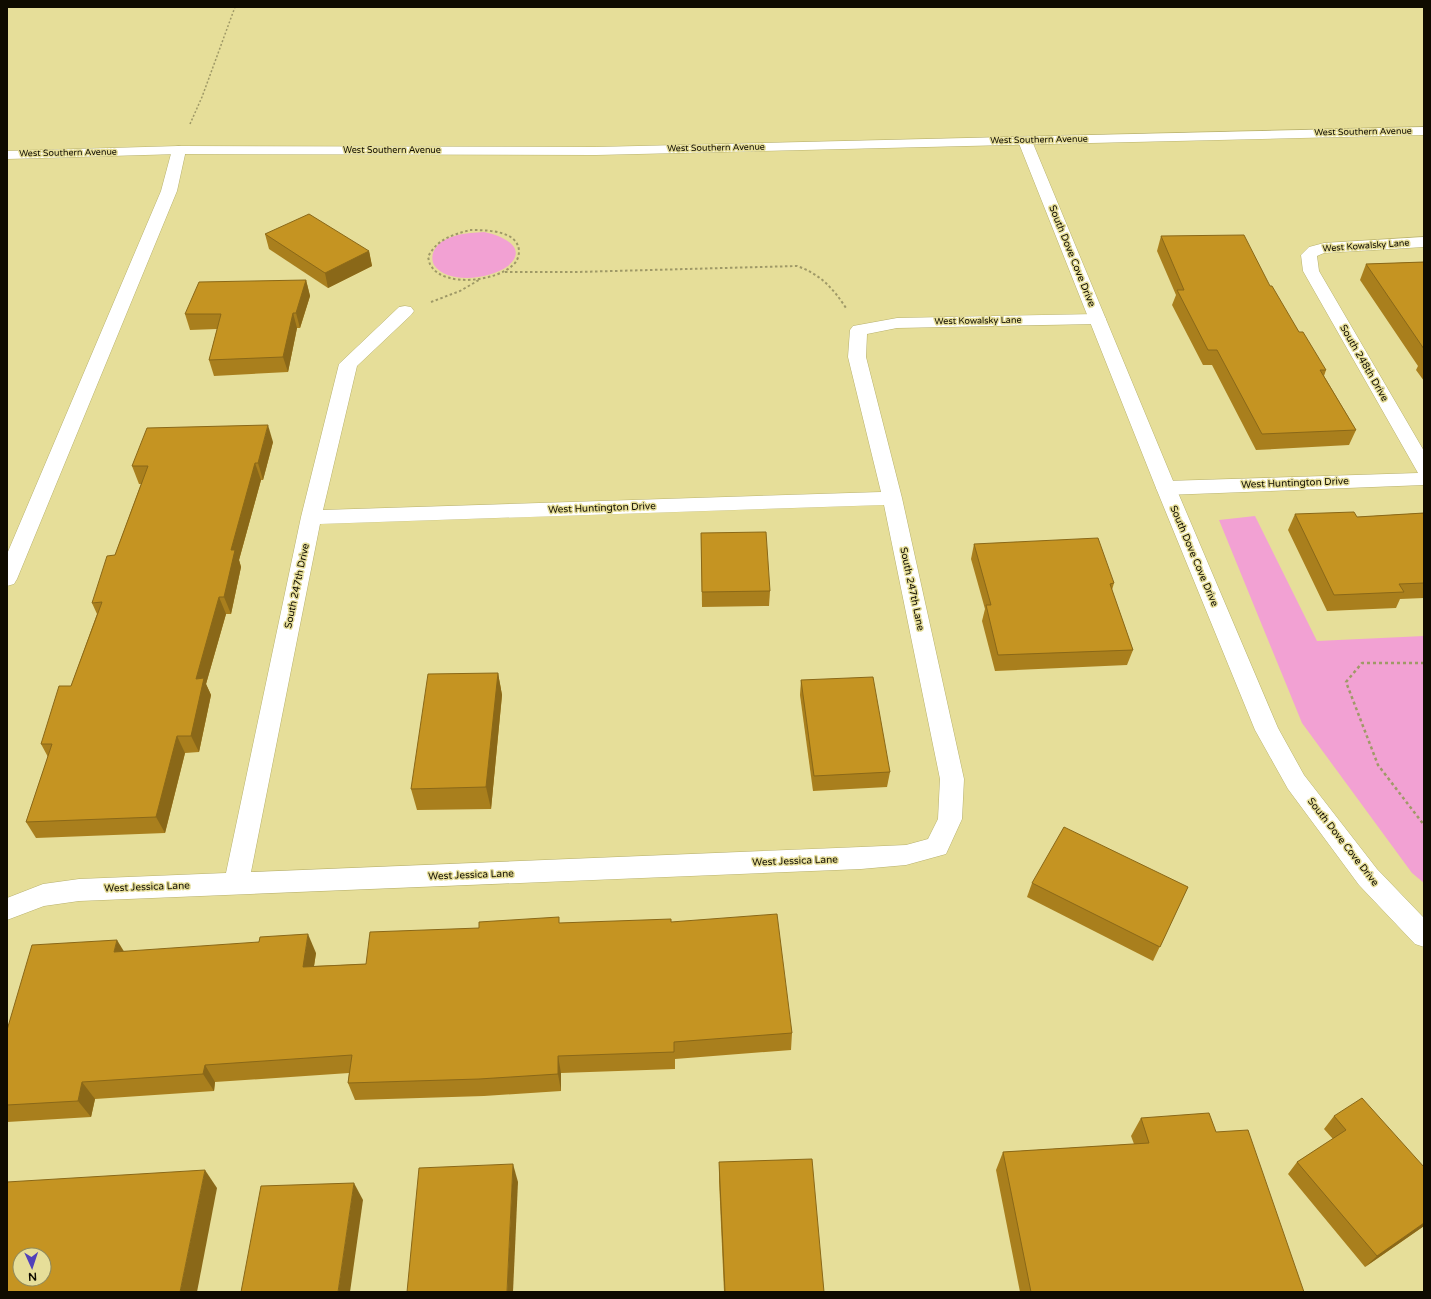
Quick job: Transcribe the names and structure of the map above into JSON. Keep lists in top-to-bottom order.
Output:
{
  "streets": {
    "street": [
      "West Southern Avenue",
      "West Kowalsky Lane",
      "South Dove Cove Drive",
      "South 248th Drive",
      "West Huntington Drive",
      "South 247th Drive",
      "South 247th Lane",
      "West Jessica Lane"
    ]
  },
  "crossings": [
    ["West Southern Avenue", "South Dove Cove Drive"],
    ["West Kowalsky Lane", "South Dove Cove Drive"],
    ["West Kowalsky Lane", "South 248th Drive"],
    ["West Kowalsky Lane", "South 247th Lane"],
    ["South Dove Cove Drive", "West Huntington Drive"],
    ["West Huntington Drive", "South 247th Drive"],
    ["West Huntington Drive", "South 247th Lane"],
    ["South 247th Drive", "West Jessica Lane"],
    ["South 247th Lane", "West Jessica Lane"]
  ],
  "north": "bottom"
}
